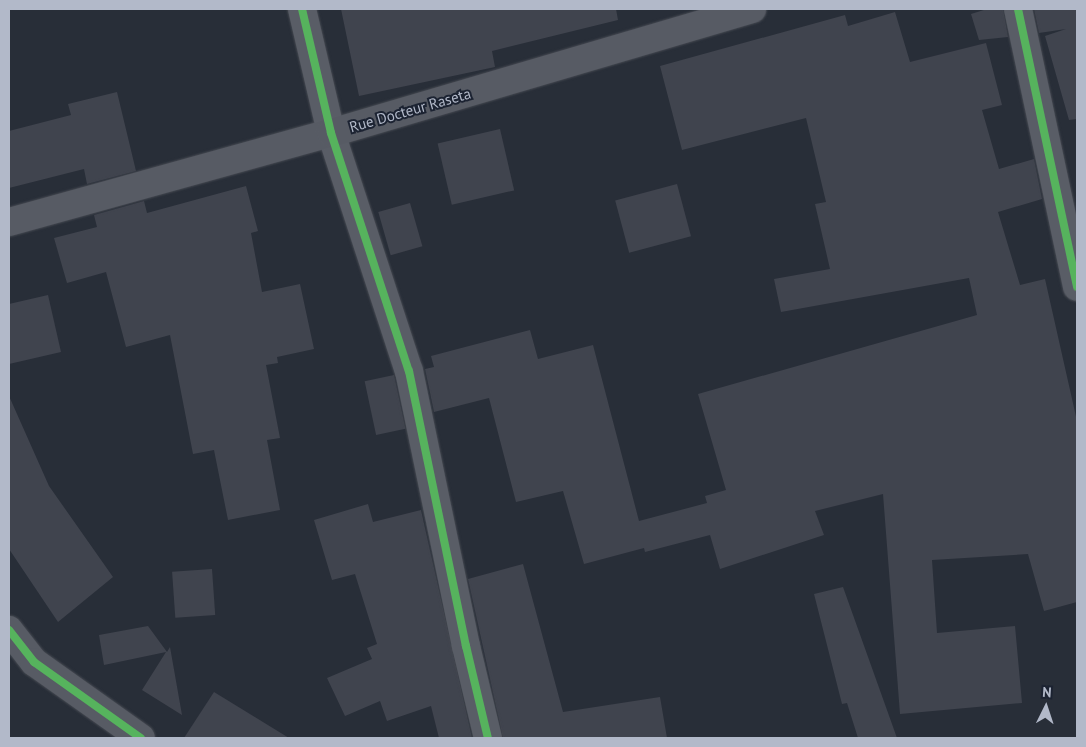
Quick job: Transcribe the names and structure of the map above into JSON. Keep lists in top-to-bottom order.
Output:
{
  "streets": {
    "main road": ["Rue Docteur Raseta"]
  },
  "north": "top"
}
